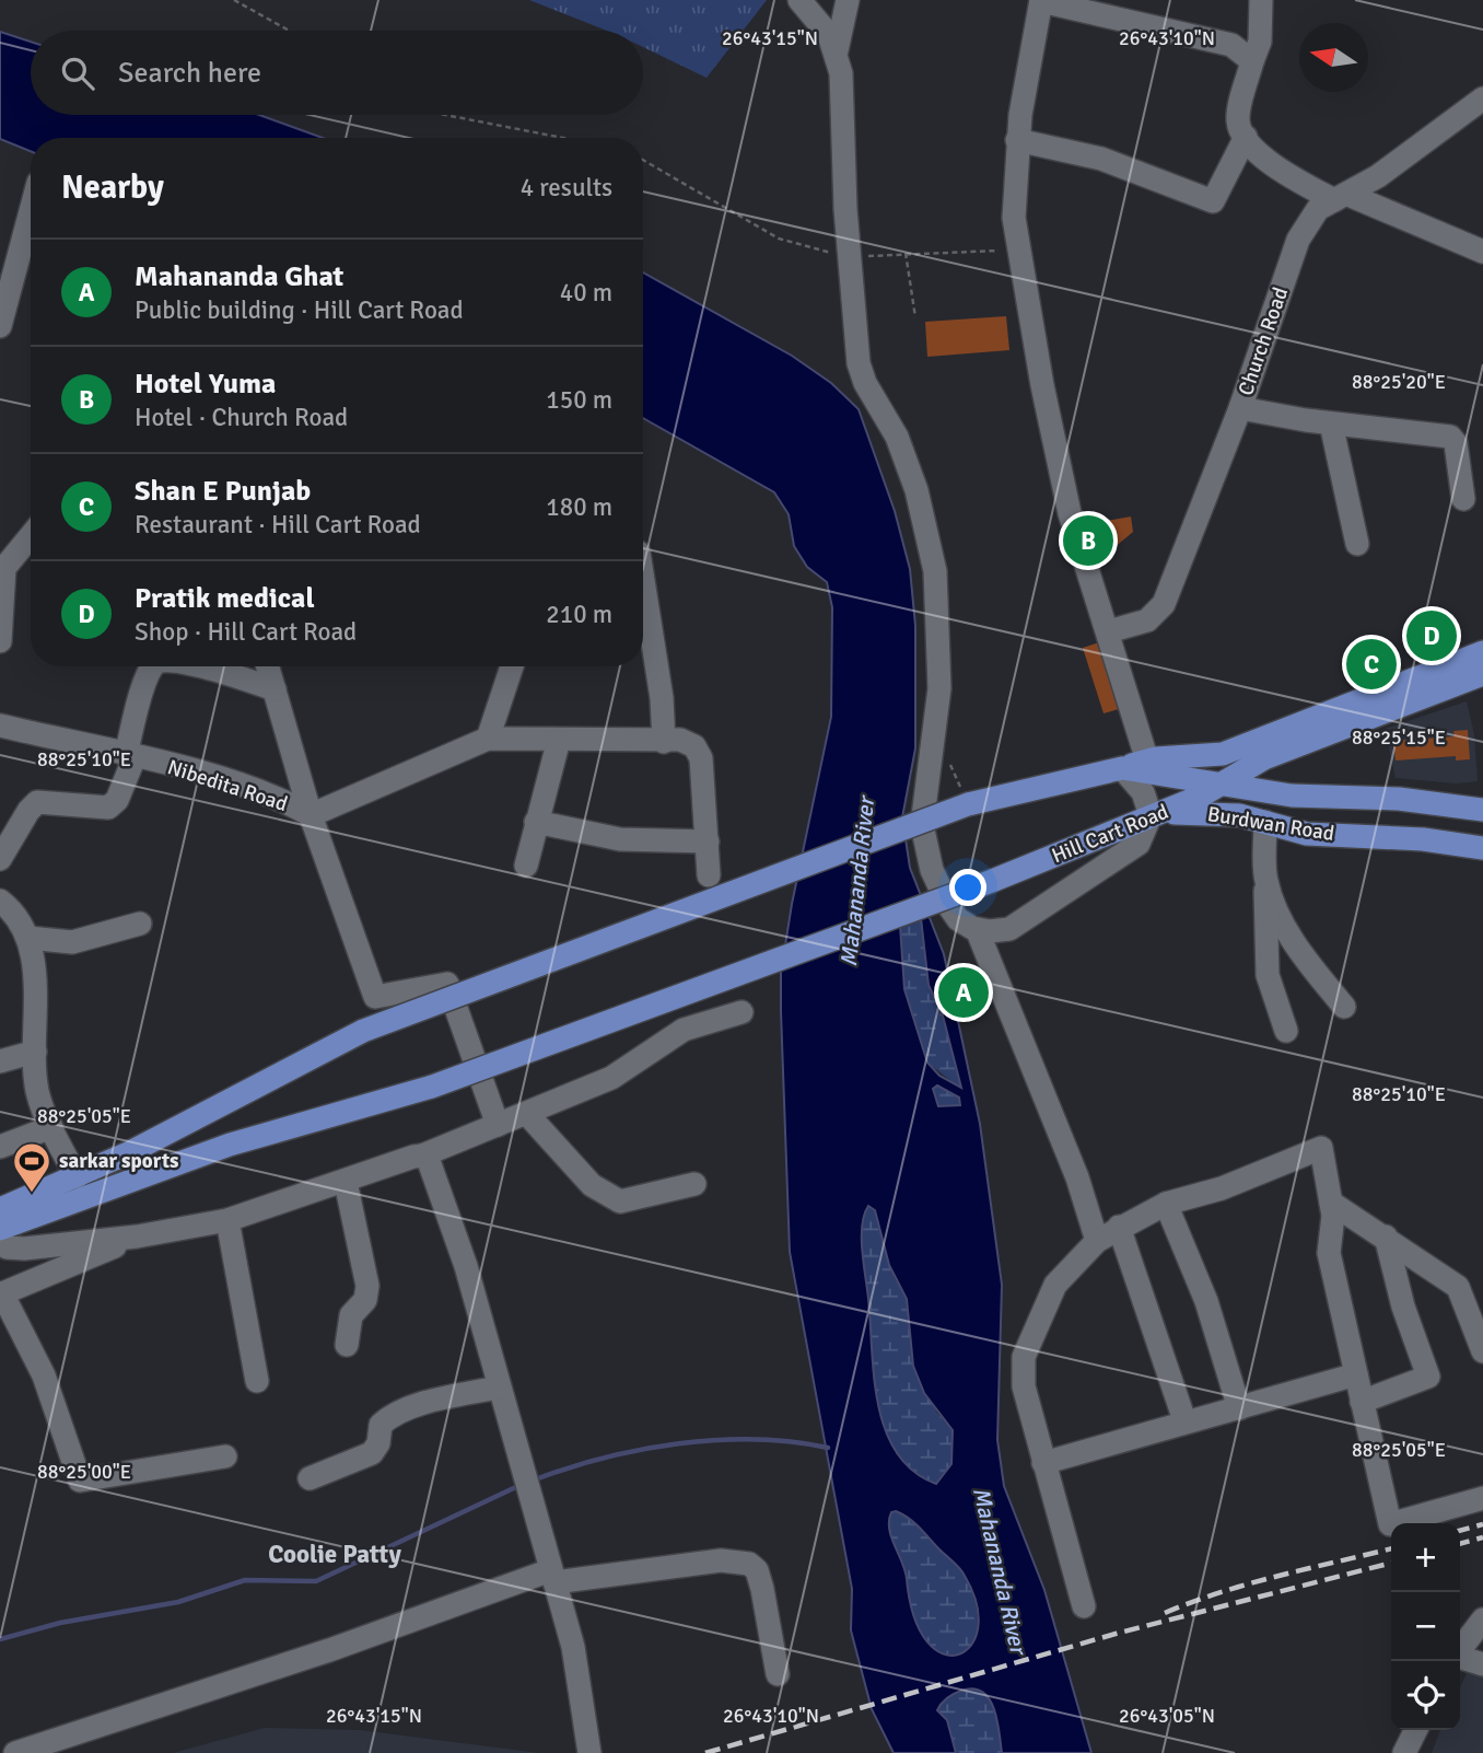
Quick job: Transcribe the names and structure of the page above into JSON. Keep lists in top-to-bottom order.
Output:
{
  "streets": {
    "main road": ["Burdwan Road", "Hill Cart Road"],
    "street": ["Church Road", "Nibedita Road"]
  },
  "crossings": [
    ["Burdwan Road", "Hill Cart Road"]
  ],
  "districts": ["Coolie Patty"],
  "water": ["Mahananda River"],
  "places": {
    "sports": ["sarkar sports"]
  },
  "north": "left",
  "page": {
    "search": "Search here",
    "heading": ["Nearby", "4 results"],
    "list": [
      {
        "mark": "A",
        "name": "Mahananda Ghat",
        "note": "Public building · Hill Cart Road",
        "value": "40 m"
      },
      {
        "mark": "B",
        "name": "Hotel Yuma",
        "note": "Hotel · Church Road",
        "value": "150 m"
      },
      {
        "mark": "C",
        "name": "Shan E Punjab",
        "note": "Restaurant · Hill Cart Road",
        "value": "180 m"
      },
      {
        "mark": "D",
        "name": "Pratik medical",
        "note": "Shop · Hill Cart Road",
        "value": "210 m"
      }
    ],
    "pins": [
      "B",
      "D",
      "C",
      "A"
    ],
    "map_buttons": ["+", "−"]
  },
  "coordinates": [
    "26°43'15\"N",
    "26°43'10\"N",
    "88°25'20\"E",
    "88°25'15\"E",
    "88°25'10\"E",
    "88°25'05\"E",
    "88°25'00\"E",
    "26°43'05\"N"
  ]
}
